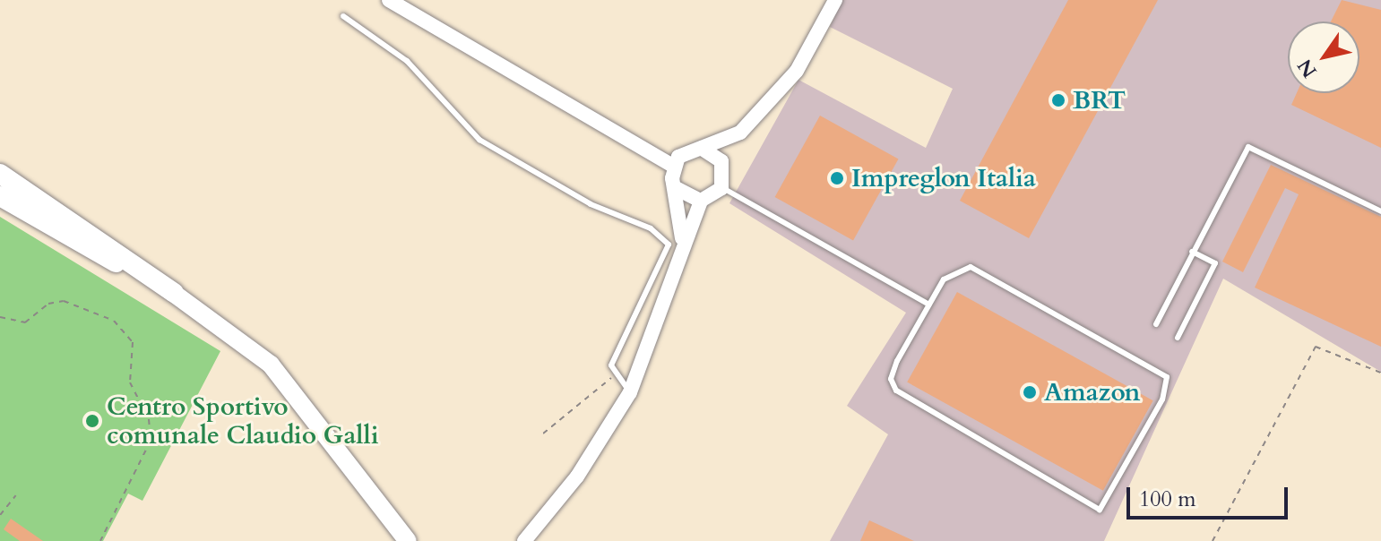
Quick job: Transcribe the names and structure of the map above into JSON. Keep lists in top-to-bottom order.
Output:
{
  "places": [
    "BRT",
    "Impreglon Italia",
    "Amazon",
    "Centro Sportivo comunale Claudio Galli"
  ],
  "scale_bar": "100 m",
  "north": "bottom left"
}
